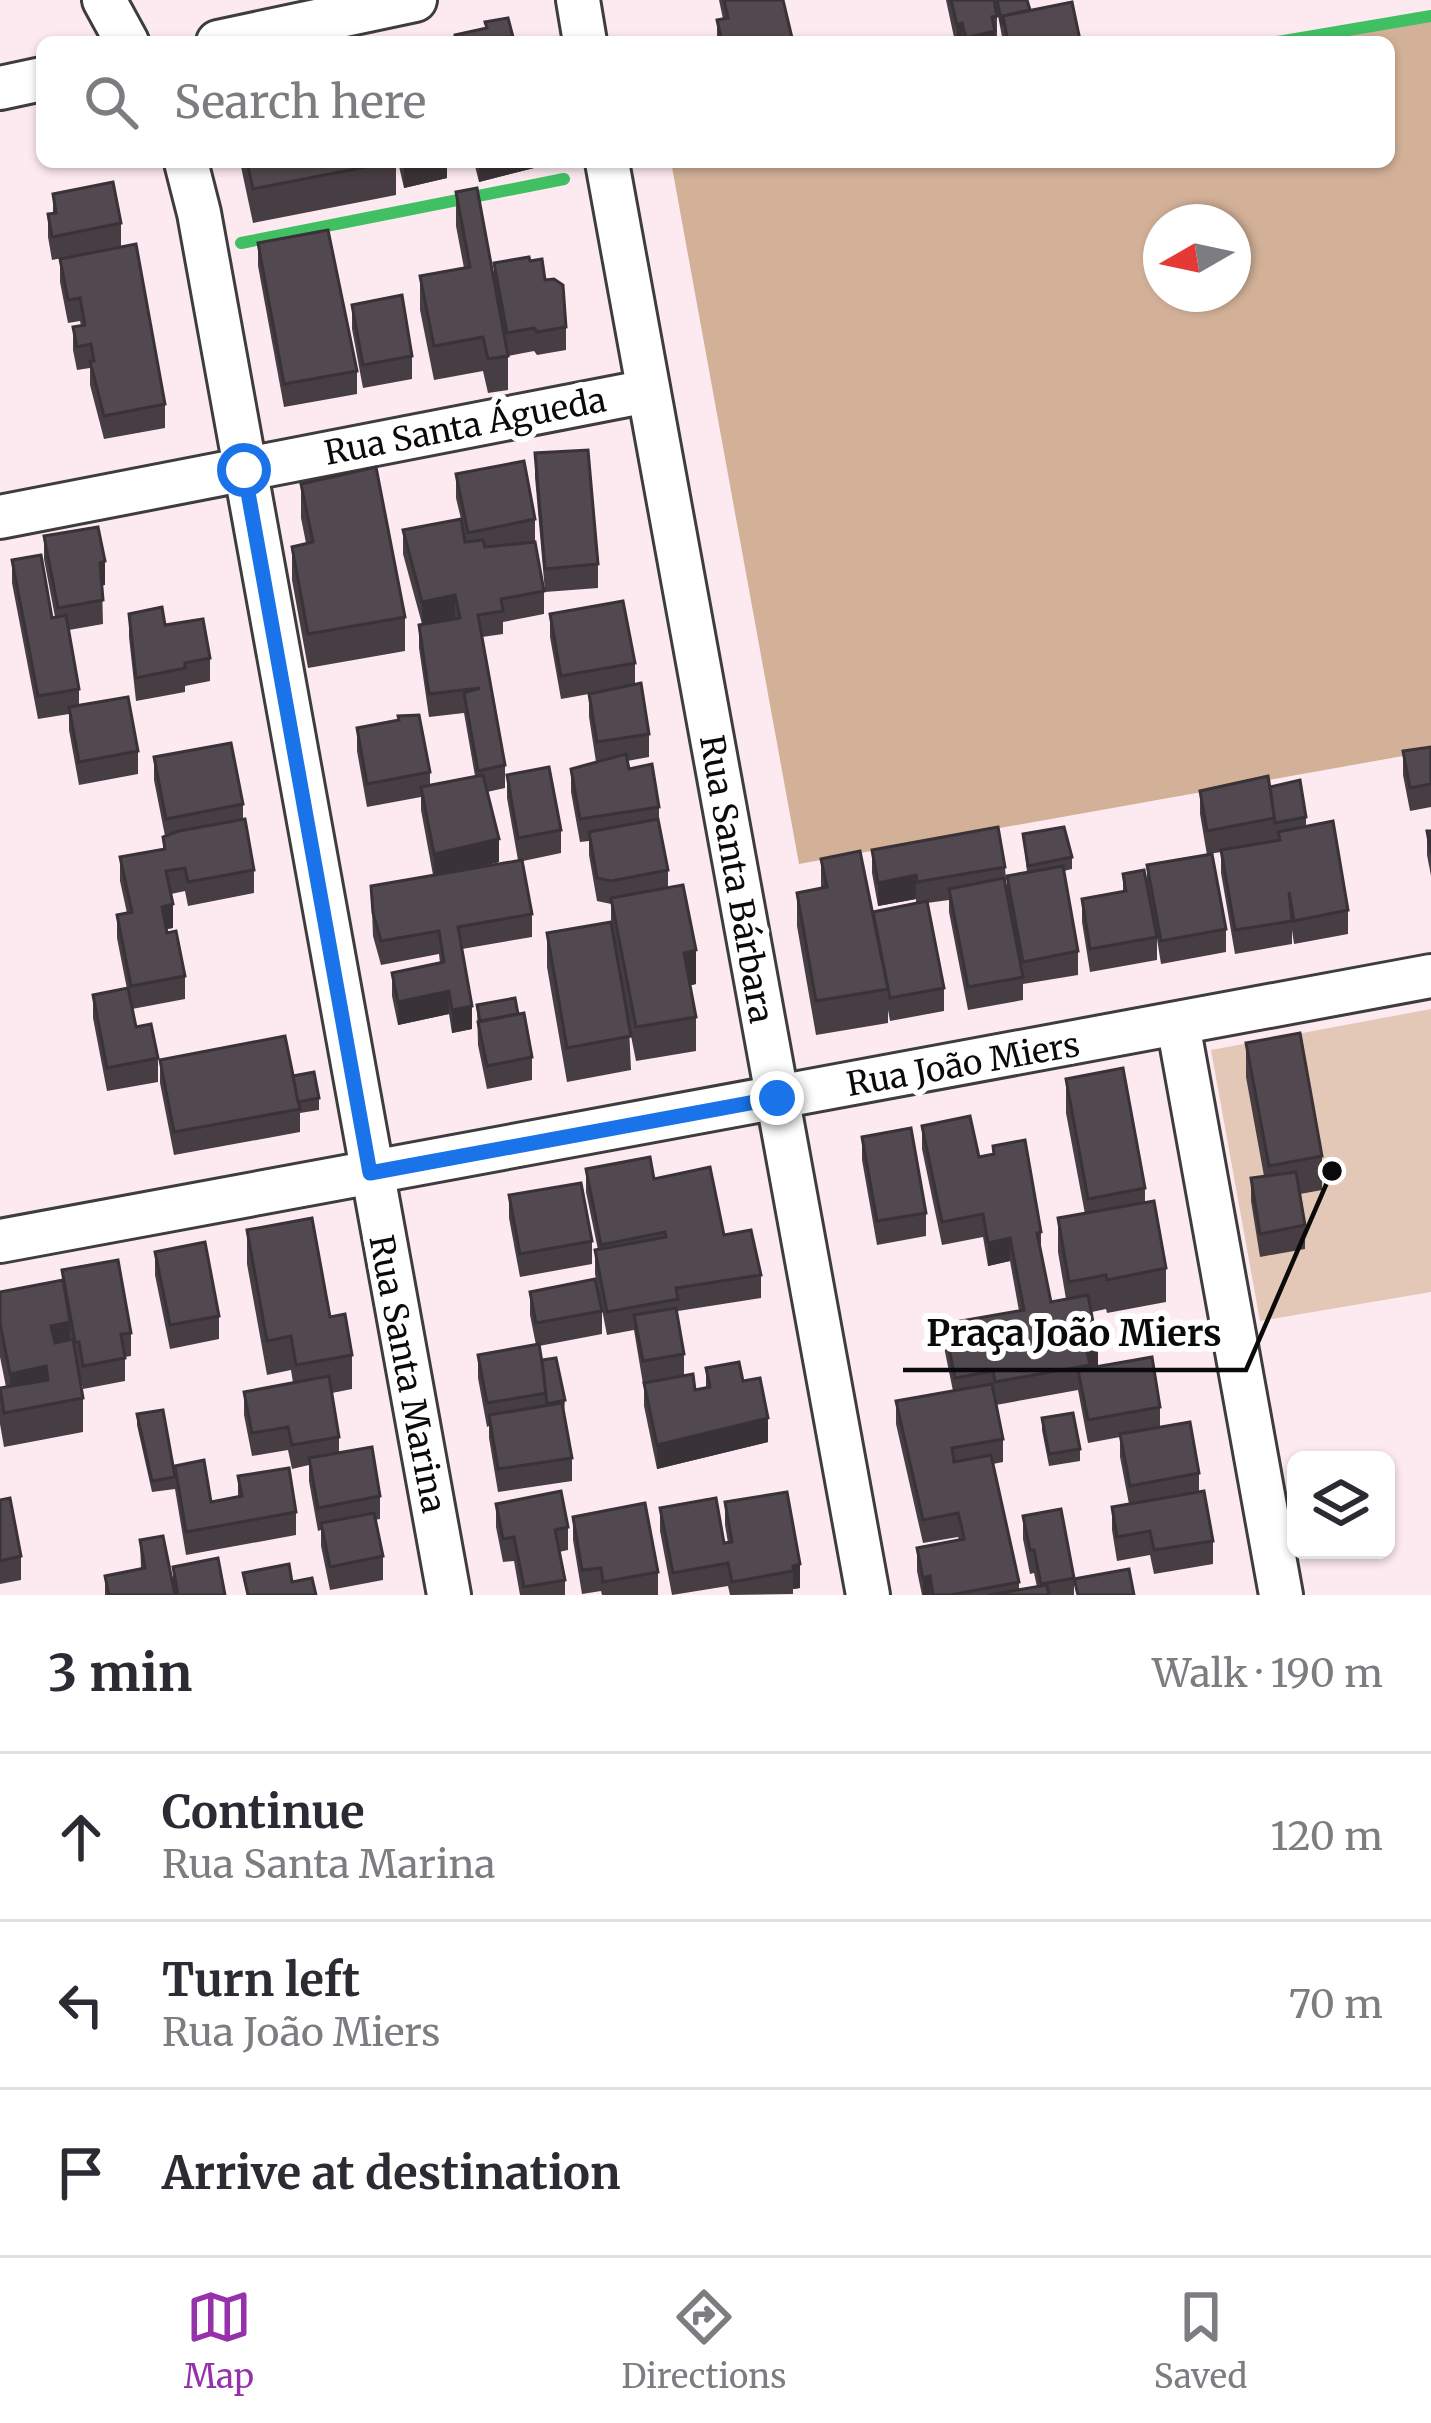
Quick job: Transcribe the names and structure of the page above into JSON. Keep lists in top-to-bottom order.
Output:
{
  "streets": {
    "street": [
      "Rua Santa Águeda",
      "Rua Santa Bárbara",
      "Rua João Miers",
      "Rua Santa Marina"
    ]
  },
  "crossings": [
    ["Rua Santa Águeda", "Rua Santa Bárbara"],
    ["Rua Santa Águeda", "Rua Santa Marina"],
    ["Rua Santa Bárbara", "Rua João Miers"],
    ["Rua João Miers", "Rua Santa Marina"]
  ],
  "places": ["Praça João Miers"],
  "north": "left",
  "page": {
    "search": "Search here",
    "heading": ["3 min", "Walk · 190 m"],
    "list": [
      ["Continue", "Rua Santa Marina", "120 m"],
      ["Turn left", "Rua João Miers", "70 m"],
      "Arrive at destination"
    ],
    "nav": ["Map", "Directions", "Saved"]
  }
}
